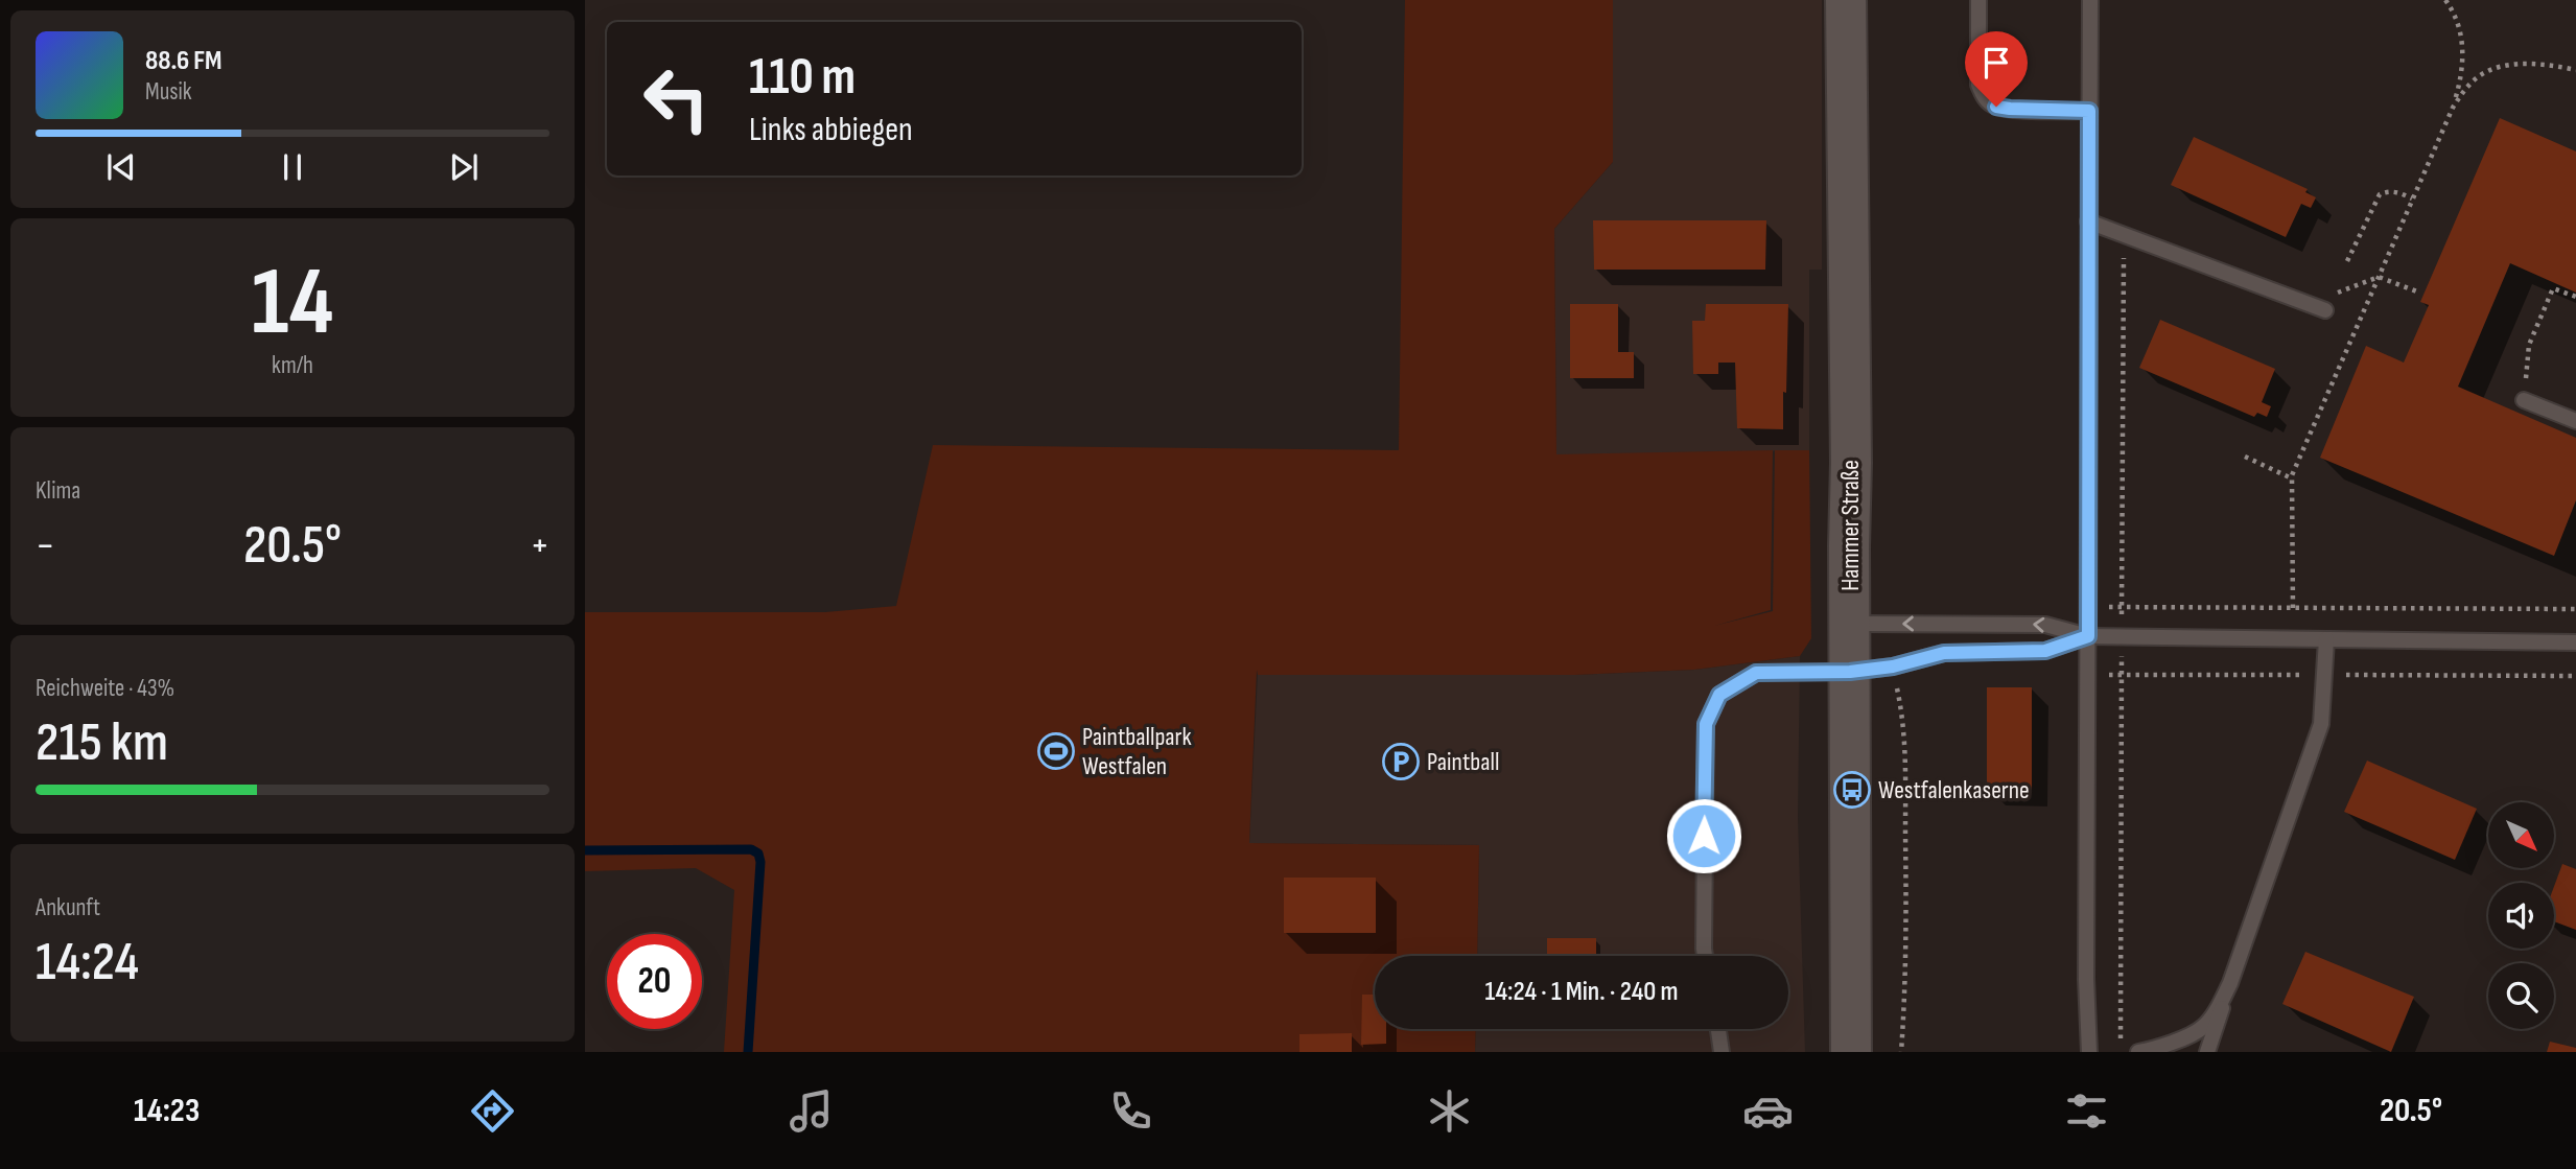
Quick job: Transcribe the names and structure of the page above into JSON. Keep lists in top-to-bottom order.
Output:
{
  "streets": {
    "main road": ["Hammer Straße"]
  },
  "places": {
    "sports": ["Paintballpark Westfalen"],
    "parking": ["Paintball"],
    "bus stop": ["Westfalenkaserne"]
  },
  "north": "bottom right",
  "page": {
    "turn": ["110 m", "Links abbiegen"],
    "song": ["88.6 FM", "Musik"],
    "tile": [
      ["14", "km/h"],
      "Klima",
      ["Reichweite · 43%", "215 km"],
      ["Ankunft", "14:24"]
    ],
    "heat": ["−", "20.5°", "+"],
    "limit": "20",
    "trip": "14:24 · 1 Min. · 240 m",
    "tabs": ["14:23", "20.5°"]
  }
}
